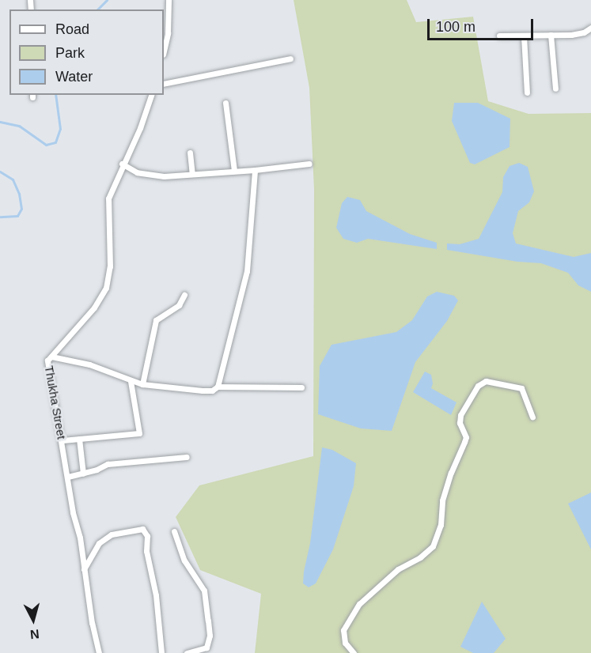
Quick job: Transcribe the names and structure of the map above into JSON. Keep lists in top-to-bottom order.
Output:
{
  "streets": {
    "street": ["Thukha Street"]
  },
  "legend": ["Road", "Park", "Water"],
  "scale_bar": "100 m",
  "north": "bottom"
}
